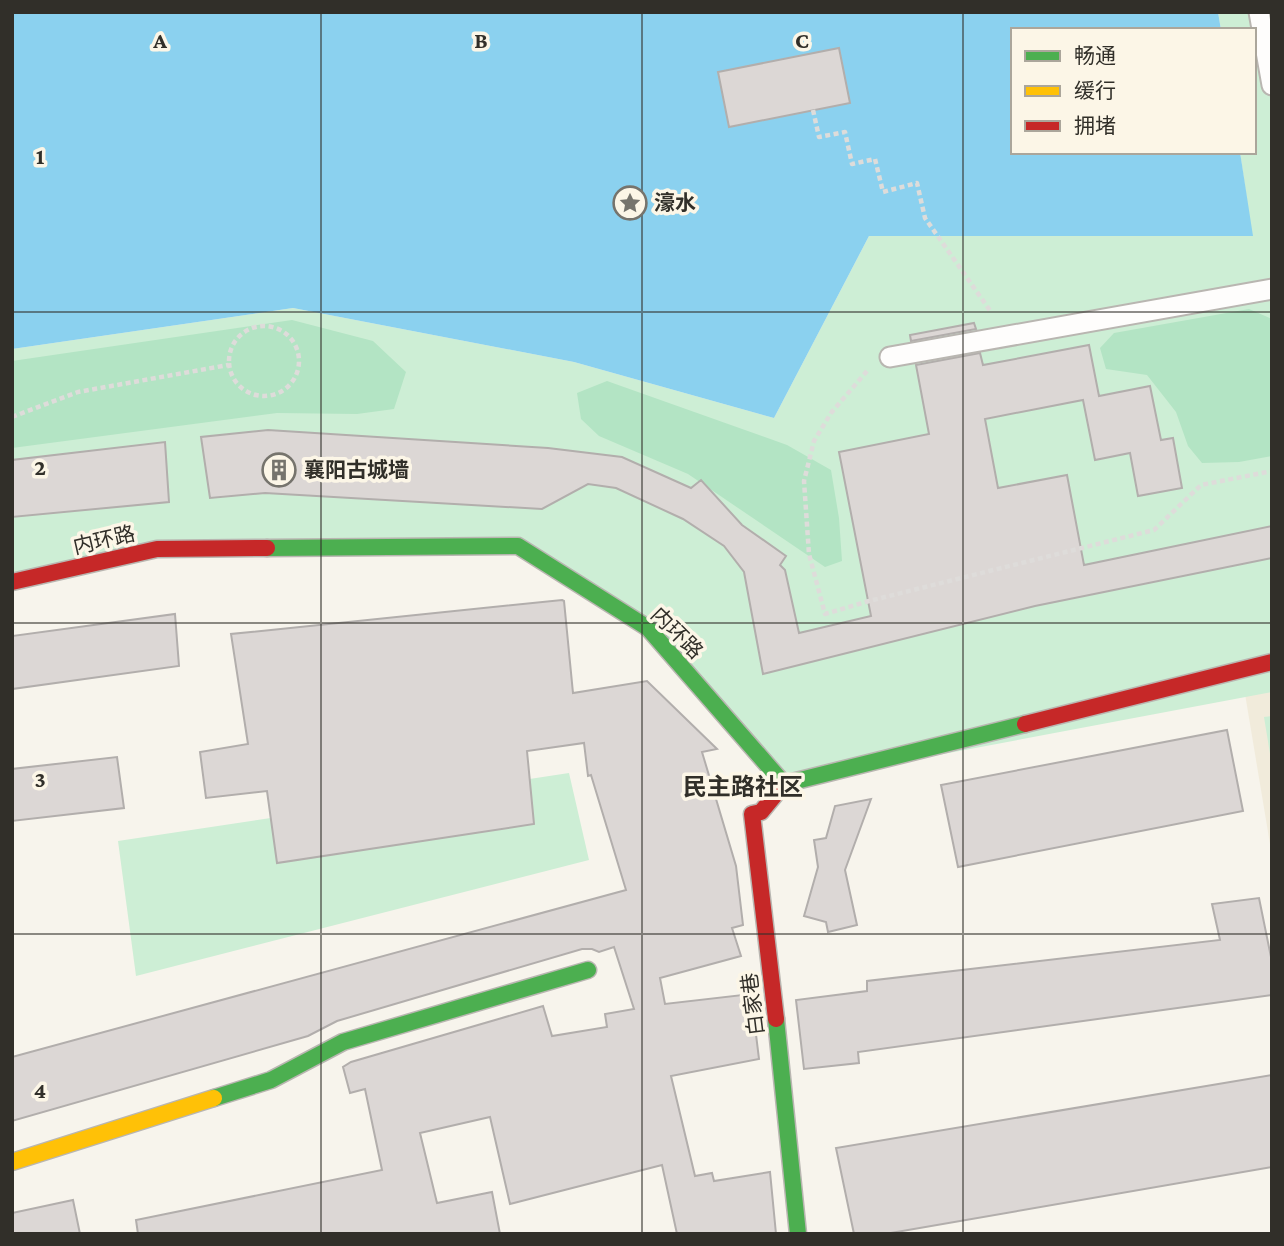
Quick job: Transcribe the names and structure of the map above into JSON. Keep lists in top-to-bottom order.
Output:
{
  "streets": {
    "street": ["内环路", "白家巷"]
  },
  "crossings": [
    ["内环路", "白家巷"]
  ],
  "districts": ["民主路社区"],
  "places": {
    "place": ["濠水"],
    "building": ["襄阳古城墙"]
  },
  "legend": ["畅通", "缓行", "拥堵"],
  "grid": {
    "columns": ["A", "B", "C"],
    "rows": [
      "1",
      "2",
      "3",
      "4"
    ]
  }
}
